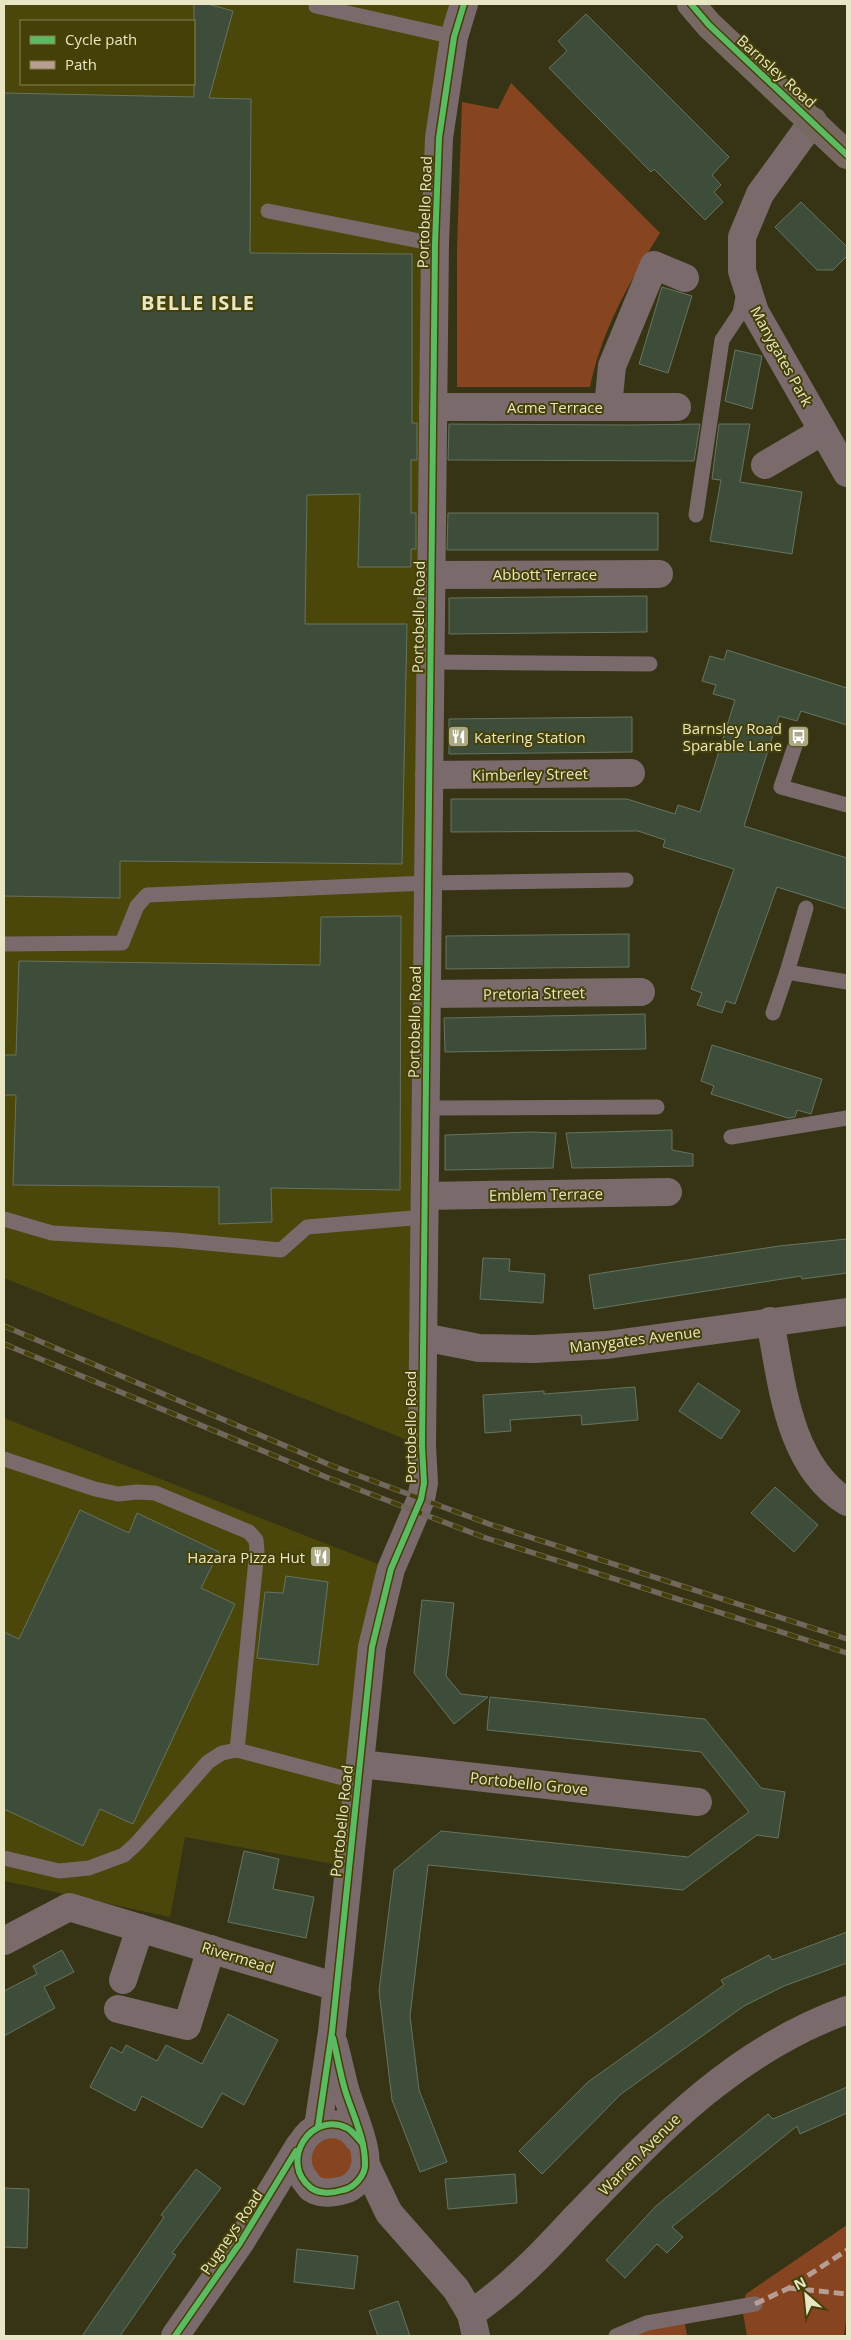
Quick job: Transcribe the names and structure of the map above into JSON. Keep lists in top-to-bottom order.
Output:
{
  "streets": {
    "main road": ["Barnsley Road"],
    "street": [
      "Portobello Road",
      "Manygates Park",
      "Acme Terrace",
      "Abbott Terrace",
      "Kimberley Street",
      "Pretoria Street",
      "Emblem Terrace",
      "Manygates Avenue",
      "Portobello Grove",
      "Rivermead",
      "Warren Avenue",
      "Pugneys Road"
    ]
  },
  "crossings": [
    ["Barnsley Road", "Manygates Park"],
    ["Portobello Road", "Acme Terrace"],
    ["Portobello Road", "Abbott Terrace"],
    ["Portobello Road", "Kimberley Street"],
    ["Portobello Road", "Pretoria Street"],
    ["Portobello Road", "Emblem Terrace"],
    ["Portobello Road", "Manygates Avenue"],
    ["Portobello Road", "Portobello Grove"],
    ["Portobello Road", "Rivermead"],
    ["Portobello Road", "Warren Avenue"],
    ["Portobello Road", "Pugneys Road"]
  ],
  "districts": ["BELLE ISLE"],
  "places": {
    "restaurant": ["Katering Station", "Hazara Pizza Hut"],
    "bus stop": ["Barnsley Road Sparable Lane"]
  },
  "legend": ["Cycle path", "Path"],
  "north": "top left"
}
